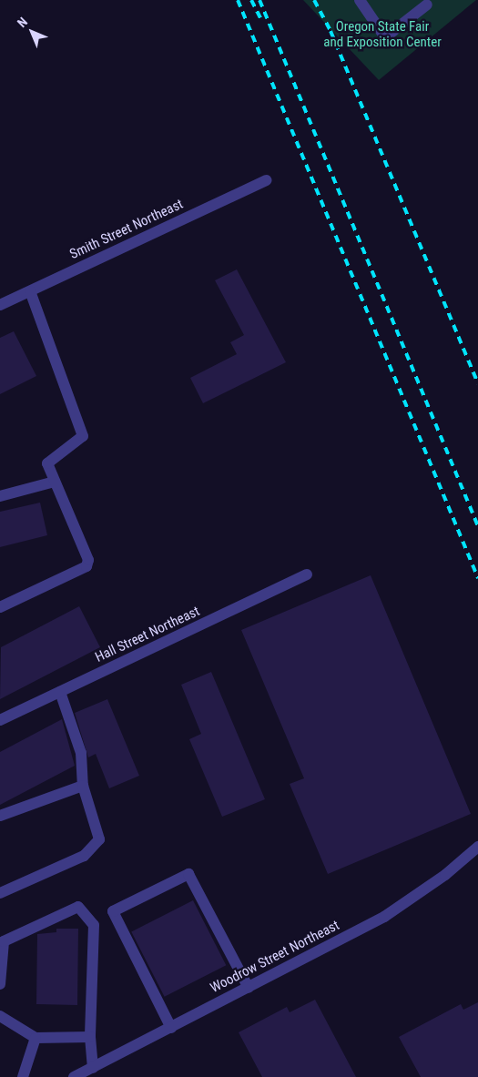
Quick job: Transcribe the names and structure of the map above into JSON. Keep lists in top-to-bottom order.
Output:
{
  "streets": {
    "street": ["Smith Street Northeast", "Hall Street Northeast", "Woodrow Street Northeast"]
  },
  "parks": ["Oregon State Fair and Exposition Center"],
  "north": "top left"
}
